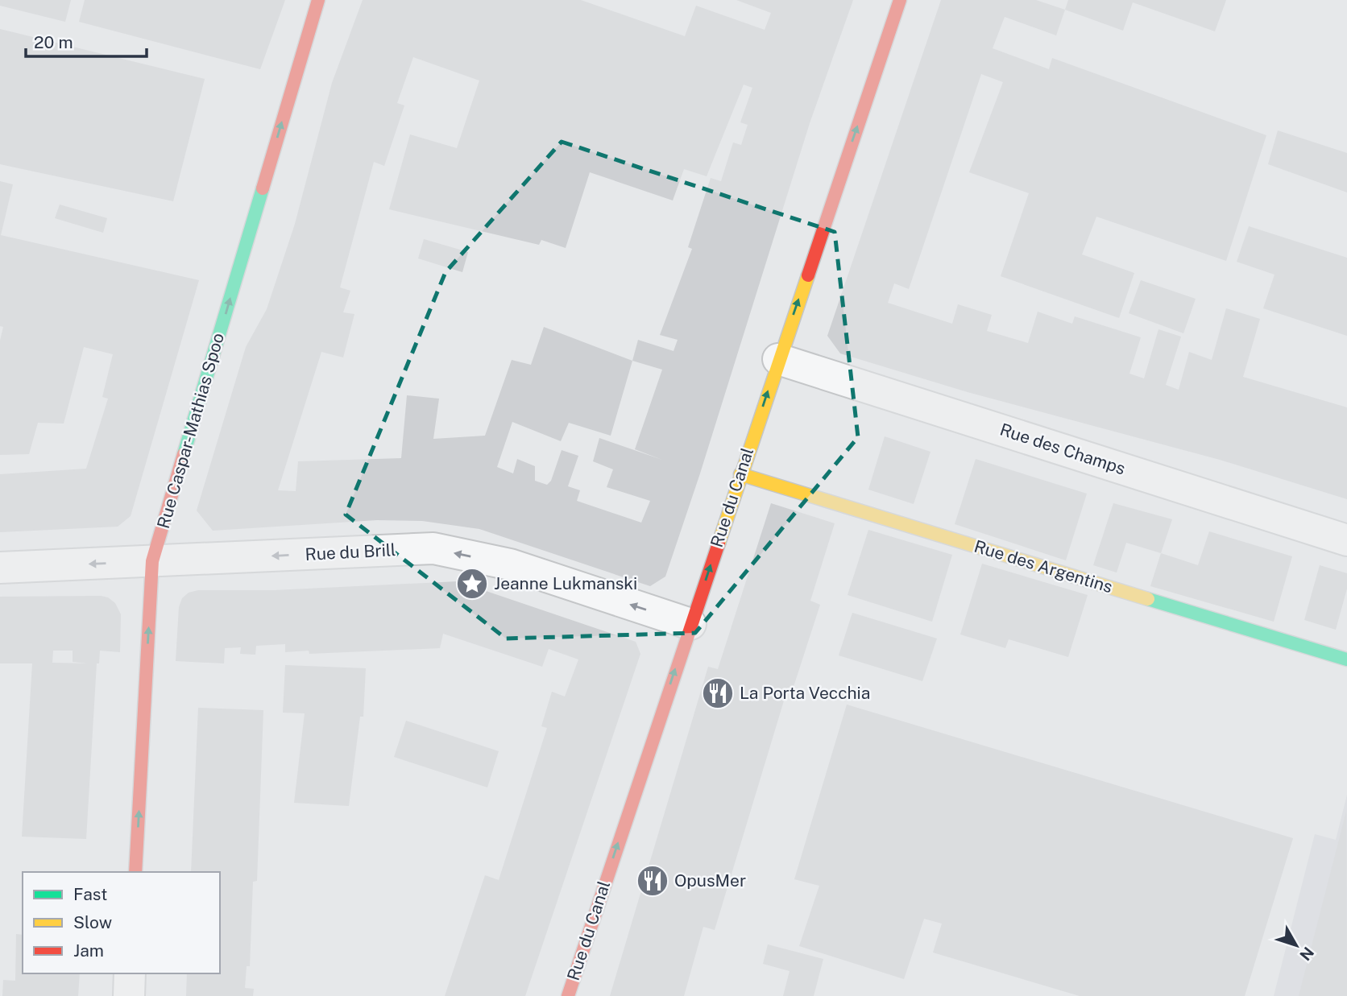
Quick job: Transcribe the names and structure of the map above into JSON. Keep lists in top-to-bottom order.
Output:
{
  "streets": {
    "street": [
      "Rue Caspar-Mathias Spoo",
      "Rue des Champs",
      "Rue du Canal",
      "Rue du Brill",
      "Rue des Argentins"
    ]
  },
  "crossings": [
    ["Rue Caspar-Mathias Spoo", "Rue du Brill"],
    ["Rue des Champs", "Rue du Canal"],
    ["Rue du Canal", "Rue du Brill"],
    ["Rue du Canal", "Rue des Argentins"]
  ],
  "one_way": ["Rue Caspar-Mathias Spoo", "Rue du Canal", "Rue du Brill"],
  "places": {
    "place": ["Jeanne Lukmanski"],
    "restaurant": ["La Porta Vecchia", "OpusMer"]
  },
  "legend": ["Fast", "Slow", "Jam"],
  "scale_bar": "20 m",
  "north": "bottom right"
}
